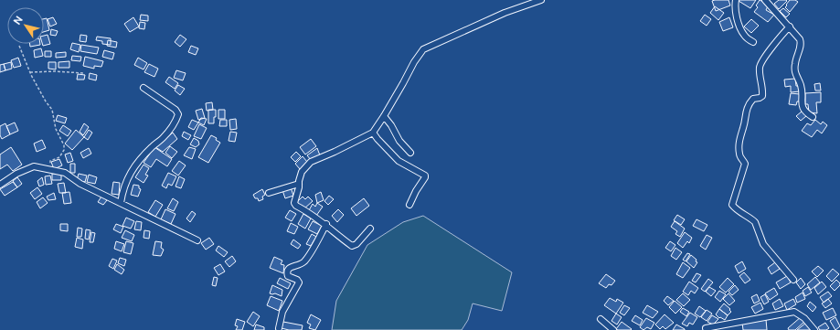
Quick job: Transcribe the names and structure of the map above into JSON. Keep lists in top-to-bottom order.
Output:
{
  "north": "top left"
}
